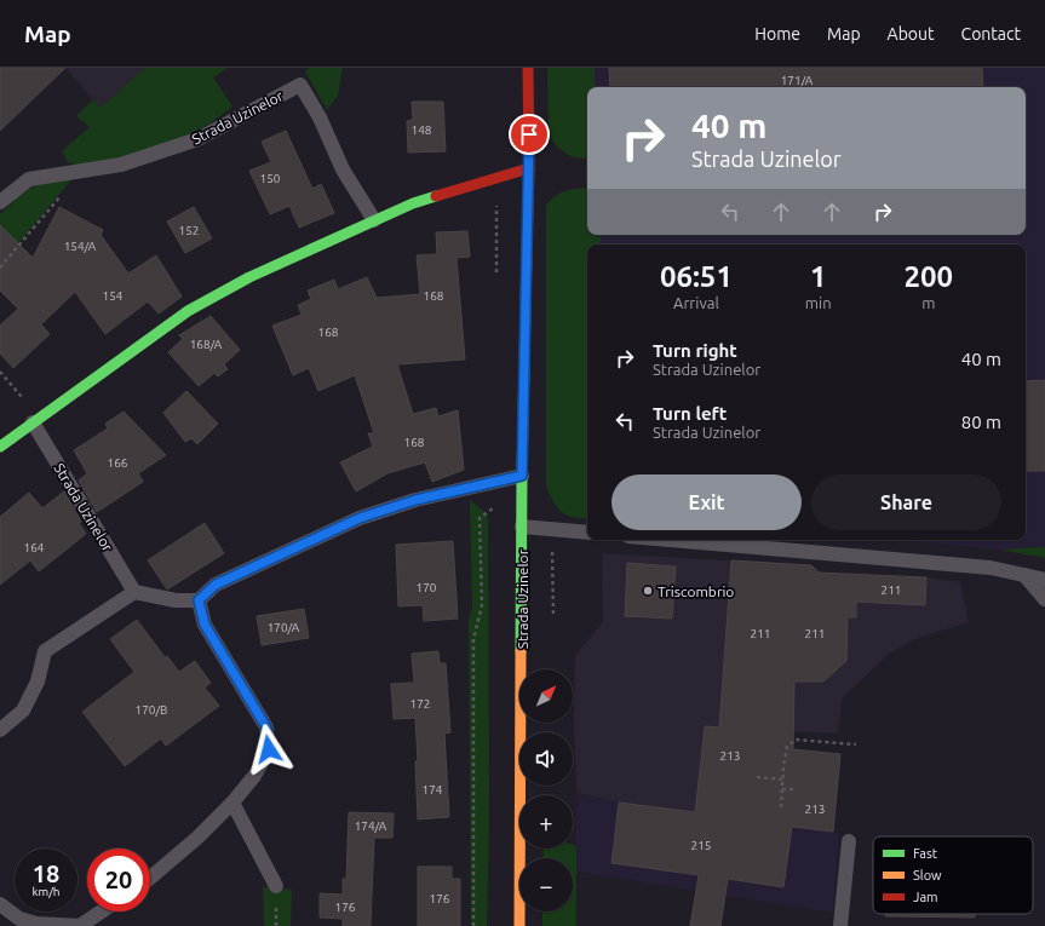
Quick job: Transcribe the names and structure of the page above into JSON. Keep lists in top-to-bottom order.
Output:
{
  "streets": {
    "street": ["Strada Uzinelor"]
  },
  "places": ["Triscombrio"],
  "house_numbers": [
    "171/A",
    "148",
    "150",
    "152",
    "154/A",
    "154",
    "168",
    "168",
    "168/A",
    "168",
    "166",
    "164",
    "170",
    "211",
    "170/A",
    "211",
    "211",
    "172",
    "170/B",
    "213",
    "174",
    "213",
    "174/A",
    "215",
    "176",
    "176"
  ],
  "legend": ["Fast", "Slow", "Jam"],
  "north": "top right",
  "page": {
    "header": "Map",
    "nav": [
      "Home",
      "Map",
      "About",
      "Contact"
    ],
    "turn": ["40 m", "Strada Uzinelor"],
    "eta": [
      "06:51",
      "Arrival",
      "1",
      "min",
      "200",
      "m"
    ],
    "list": [
      {
        "name": "Turn right",
        "note": "Strada Uzinelor",
        "value": "40 m"
      },
      {
        "name": "Turn left",
        "note": "Strada Uzinelor",
        "value": "80 m"
      }
    ],
    "buttons": ["Exit", "Share"],
    "map_buttons": ["+", "−"],
    "speed": "18 km/h",
    "limit": "20"
  }
}
